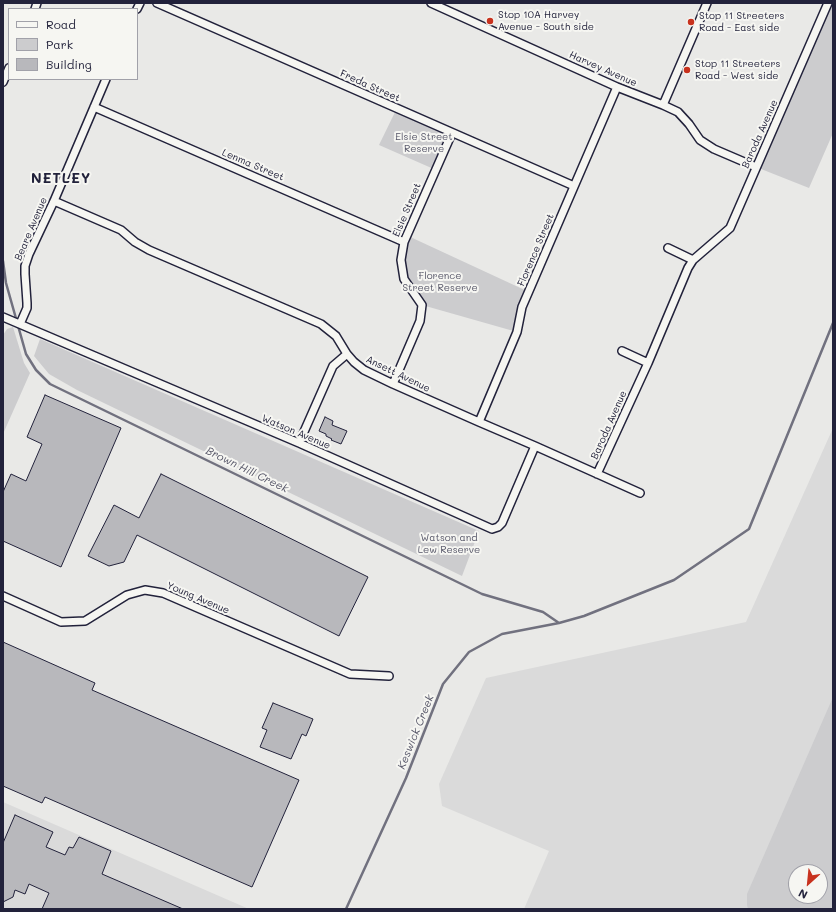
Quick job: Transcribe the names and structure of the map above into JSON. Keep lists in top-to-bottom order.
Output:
{
  "streets": {
    "street": [
      "Harvey Avenue",
      "Freda Street",
      "Baroda Avenue",
      "Lenma Street",
      "Elsie Street",
      "Beare Avenue",
      "Florence Street",
      "Ansett Avenue",
      "Watson Avenue",
      "Young Avenue"
    ]
  },
  "crossings": [
    ["Harvey Avenue", "Baroda Avenue"],
    ["Harvey Avenue", "Florence Street"],
    ["Freda Street", "Elsie Street"],
    ["Freda Street", "Florence Street"],
    ["Baroda Avenue", "Ansett Avenue"],
    ["Lenma Street", "Elsie Street"],
    ["Lenma Street", "Beare Avenue"],
    ["Elsie Street", "Ansett Avenue"],
    ["Beare Avenue", "Ansett Avenue"],
    ["Beare Avenue", "Watson Avenue"],
    ["Florence Street", "Ansett Avenue"],
    ["Ansett Avenue", "Watson Avenue"]
  ],
  "districts": ["NETLEY"],
  "water": ["Brown Hill Creek", "Keswick Creek"],
  "parks": ["Elsie Street Reserve", "Florence Street Reserve", "Watson and Lew Reserve"],
  "places": ["Stop 10A Harvey Avenue - South side", "Stop 11 Streeters Road - East side", "Stop 11 Streeters Road - West side"],
  "legend": ["Road", "Park", "Building"],
  "north": "bottom left"
}
